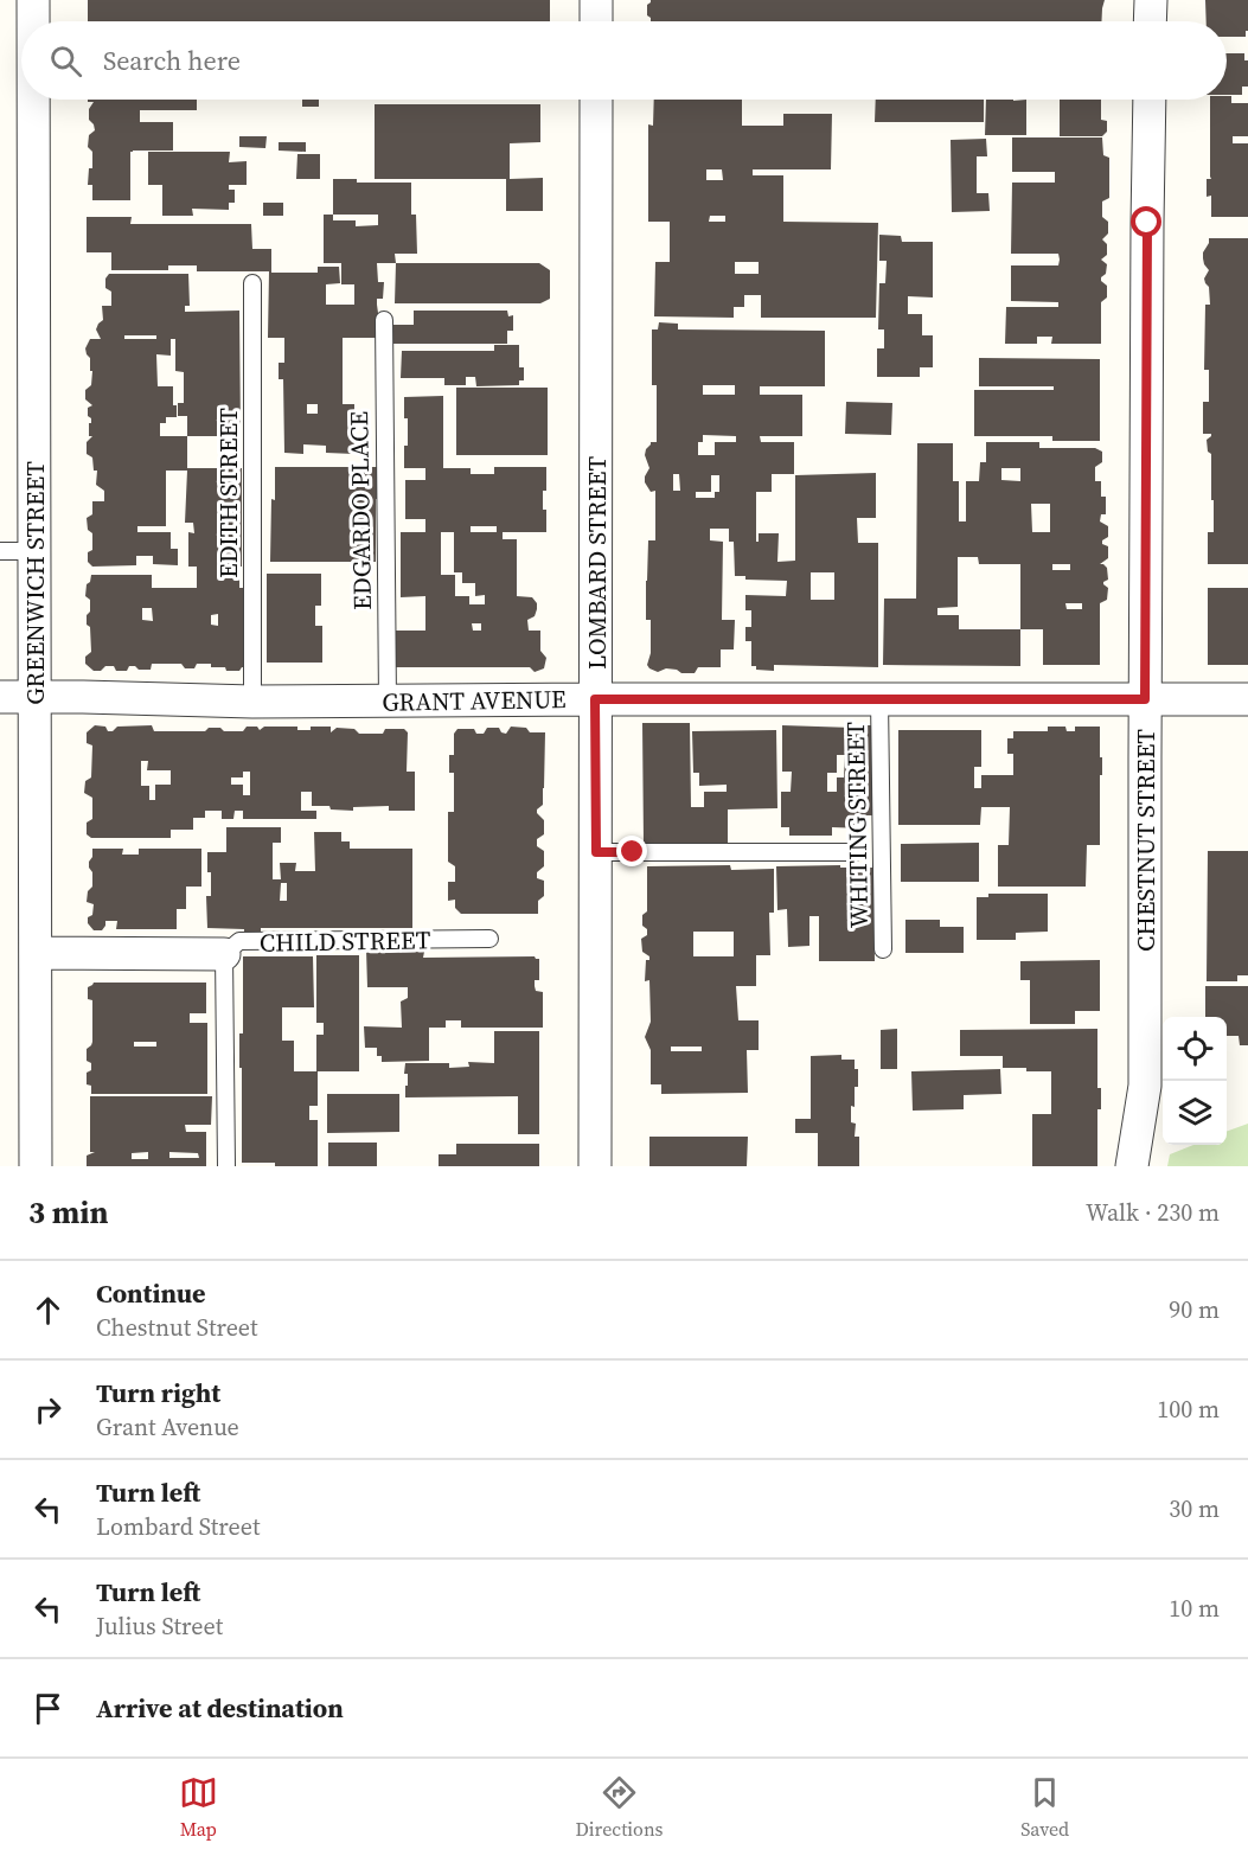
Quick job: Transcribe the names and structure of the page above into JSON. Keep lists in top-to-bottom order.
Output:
{
  "streets": {
    "street": [
      "LOMBARD STREET",
      "GREENWICH STREET",
      "GRANT AVENUE",
      "CHESTNUT STREET",
      "CHILD STREET"
    ],
    "lane": ["EDITH STREET", "EDGARDO PLACE", "WHITING STREET"]
  },
  "crossings": [
    ["EDITH STREET", "GRANT AVENUE"],
    ["EDGARDO PLACE", "GRANT AVENUE"],
    ["LOMBARD STREET", "GRANT AVENUE"],
    ["GREENWICH STREET", "GRANT AVENUE"],
    ["GREENWICH STREET", "CHILD STREET"],
    ["GRANT AVENUE", "WHITING STREET"],
    ["GRANT AVENUE", "CHESTNUT STREET"]
  ],
  "page": {
    "search": "Search here",
    "heading": ["3 min", "Walk · 230 m"],
    "list": [
      ["Continue", "Chestnut Street", "90 m"],
      ["Turn right", "Grant Avenue", "100 m"],
      ["Turn left", "Lombard Street", "30 m"],
      ["Turn left", "Julius Street", "10 m"],
      "Arrive at destination"
    ],
    "nav": ["Map", "Directions", "Saved"]
  }
}
